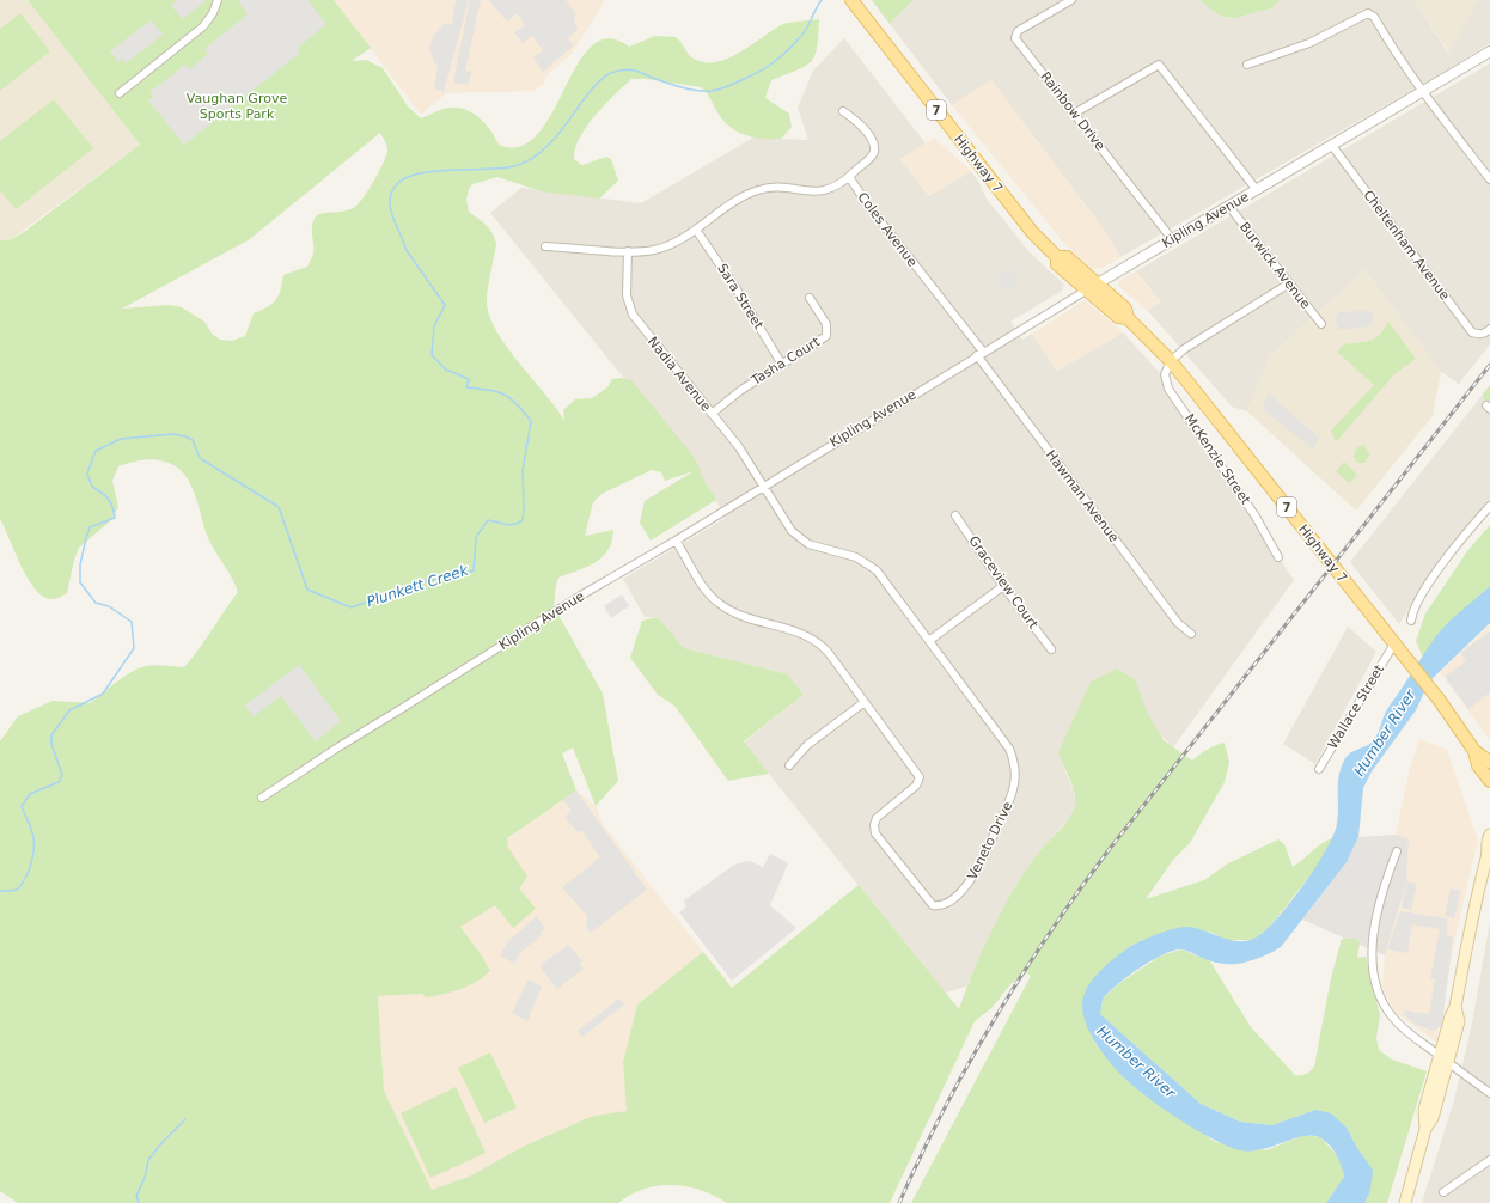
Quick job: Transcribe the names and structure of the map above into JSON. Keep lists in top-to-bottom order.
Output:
{
  "streets": {
    "main road": ["7", "Highway 7"],
    "street": [
      "Rainbow Drive",
      "Kipling Avenue",
      "Coles Avenue",
      "Cheltenham Avenue",
      "Burwick Avenue",
      "Sara Street",
      "Tasha Court",
      "Nadia Avenue",
      "McKenzie Street",
      "Hawman Avenue",
      "Graceview Court",
      "Wallace Street",
      "Veneto Drive"
    ]
  },
  "crossings": [
    ["Rainbow Drive", "Kipling Avenue"],
    ["Highway 7", "Kipling Avenue"],
    ["Highway 7", "McKenzie Street"],
    ["Highway 7", "Wallace Street"],
    ["Kipling Avenue", "Coles Avenue"],
    ["Kipling Avenue", "Cheltenham Avenue"],
    ["Kipling Avenue", "Burwick Avenue"],
    ["Kipling Avenue", "Nadia Avenue"],
    ["Kipling Avenue", "Hawman Avenue"],
    ["Kipling Avenue", "Veneto Drive"],
    ["Coles Avenue", "Hawman Avenue"],
    ["Sara Street", "Tasha Court"],
    ["Tasha Court", "Nadia Avenue"],
    ["Nadia Avenue", "Veneto Drive"]
  ],
  "water": ["Plunkett Creek", "Humber River"],
  "parks": ["Vaughan Grove Sports Park"]
}
